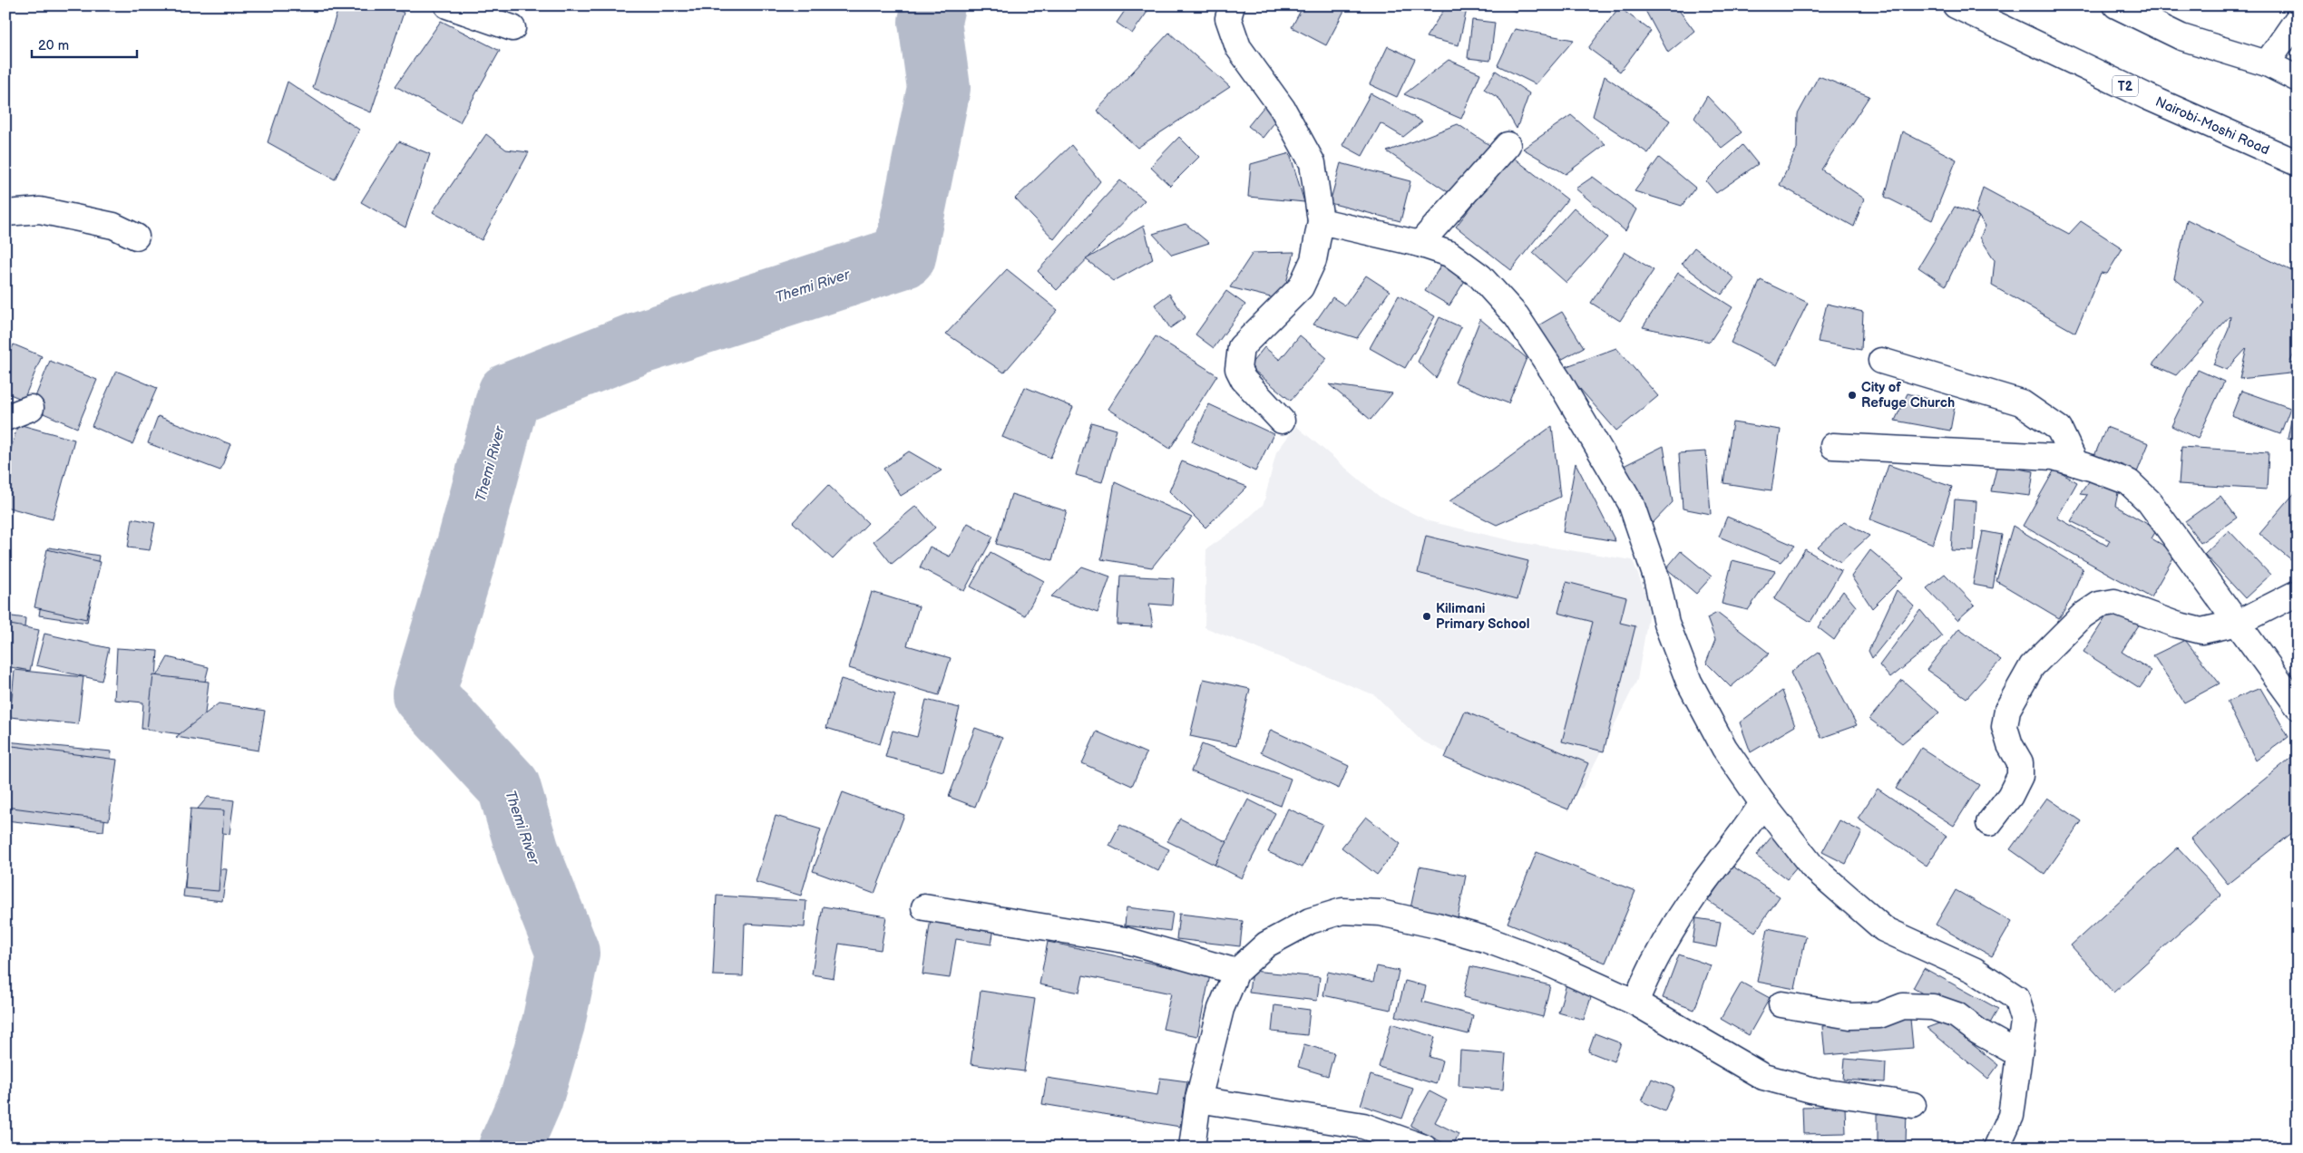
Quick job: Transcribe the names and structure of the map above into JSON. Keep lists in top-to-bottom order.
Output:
{
  "streets": {
    "main road": ["T2", "Nairobi-Moshi Road"]
  },
  "water": ["Themi River"],
  "places": ["City of Refuge Church", "Kilimani Primary School"],
  "scale_bar": "20 m"
}
